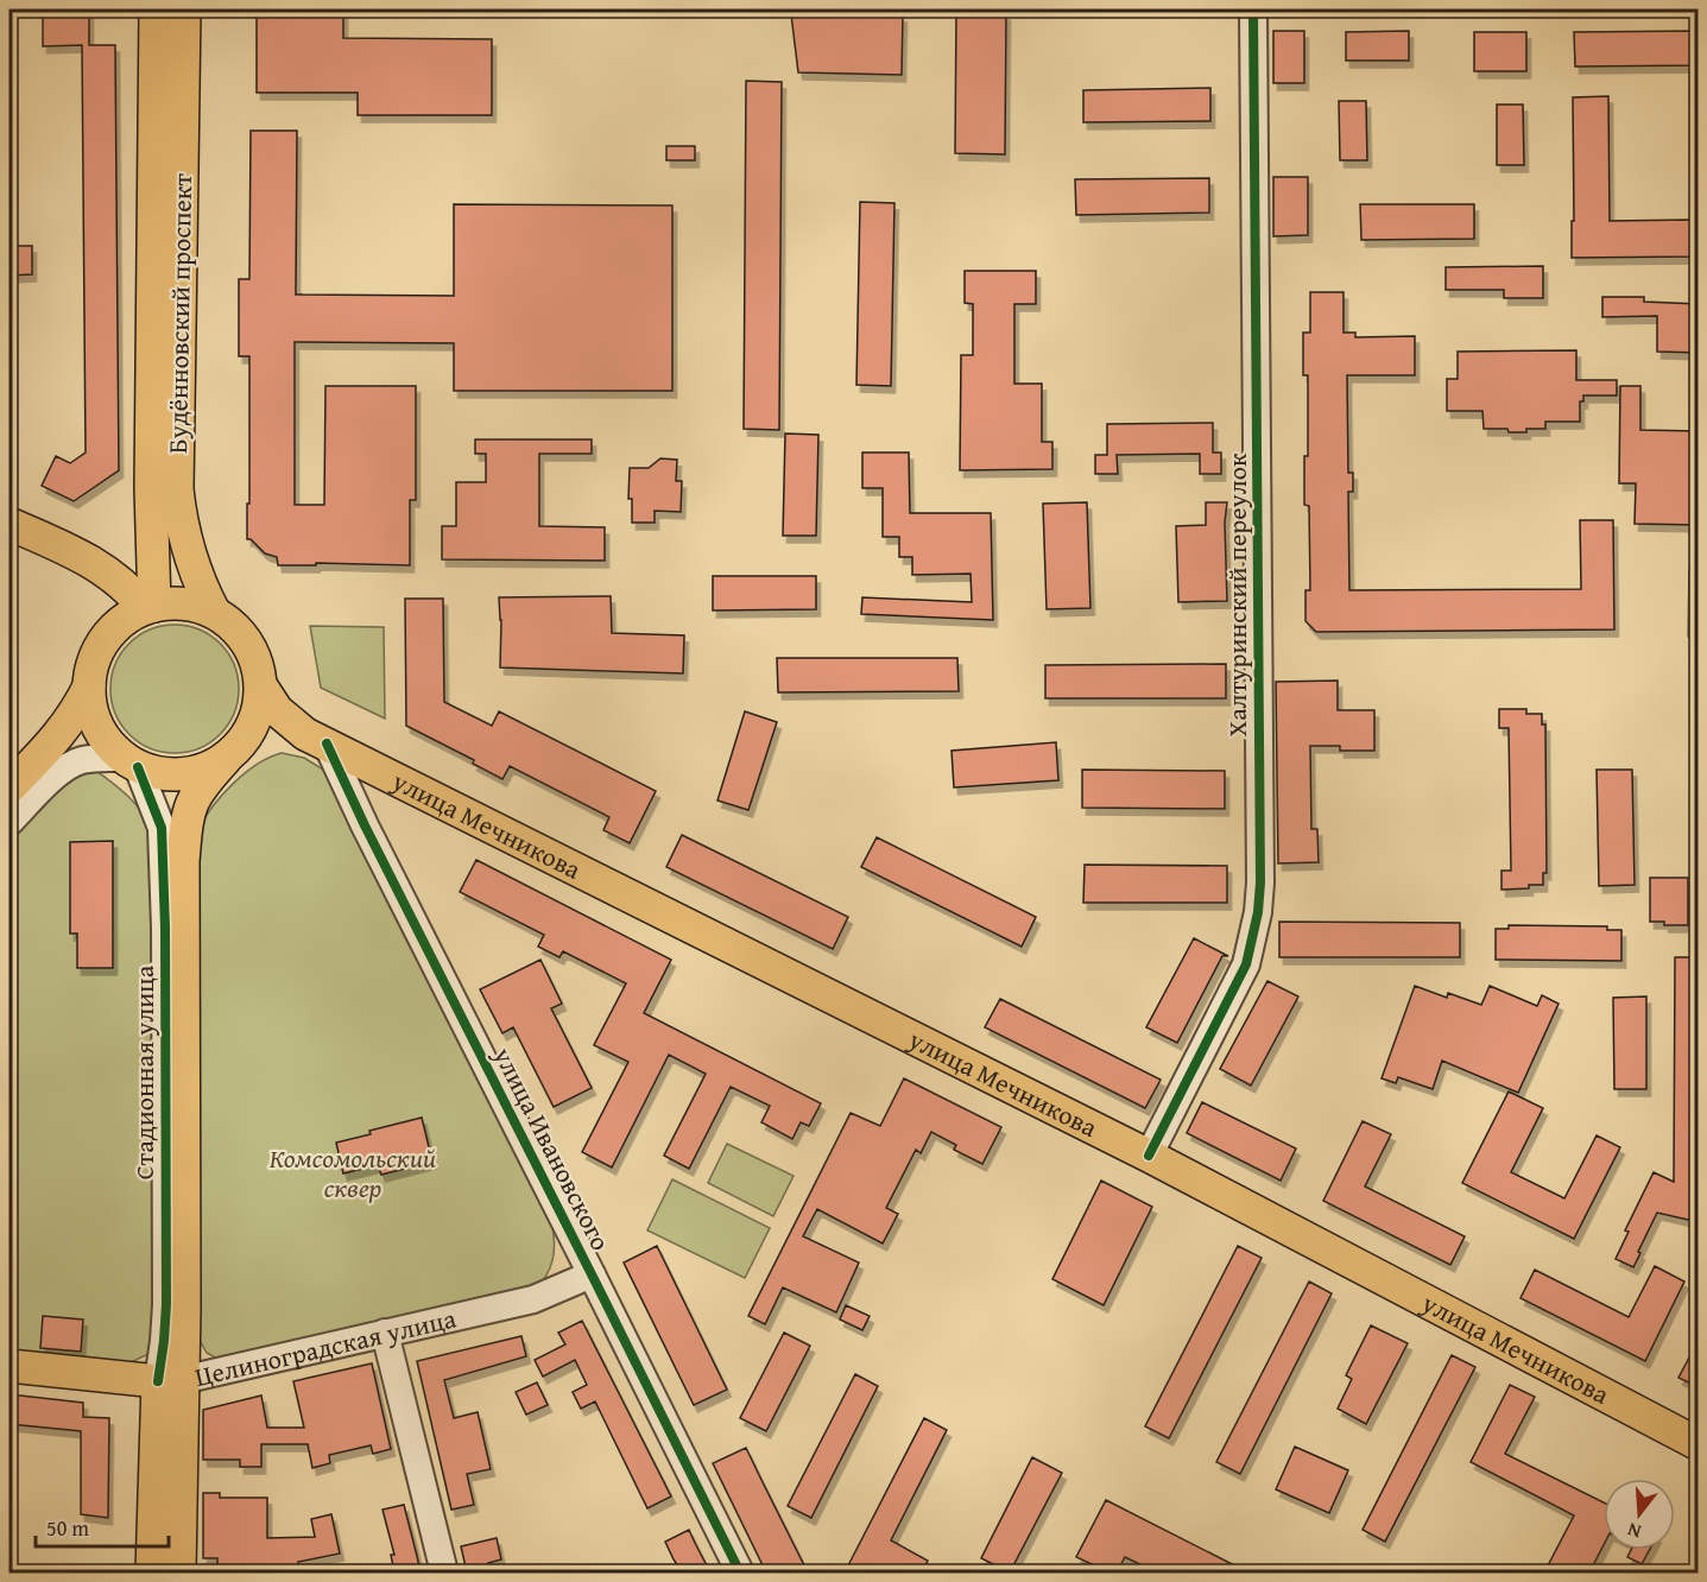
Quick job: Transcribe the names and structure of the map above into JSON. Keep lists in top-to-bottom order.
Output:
{
  "streets": {
    "main road": [
      "Будённовский проспект",
      "улица Мечникова",
      "Стадионная улица",
      "Целиноградская улица"
    ],
    "street": ["Халтуринский переулок", "улица Ивановского"]
  },
  "crossings": [
    ["Будённовский проспект", "улица Мечникова"],
    ["Будённовский проспект", "Стадионная улица"],
    ["Халтуринский переулок", "улица Мечникова"],
    ["улица Мечникова", "Стадионная улица"],
    ["улица Мечникова", "улица Ивановского"],
    ["Стадионная улица", "Целиноградская улица"],
    ["улица Ивановского", "Целиноградская улица"]
  ],
  "parks": ["Комсомольский сквер"],
  "scale_bar": "50 m",
  "north": "bottom"
}
